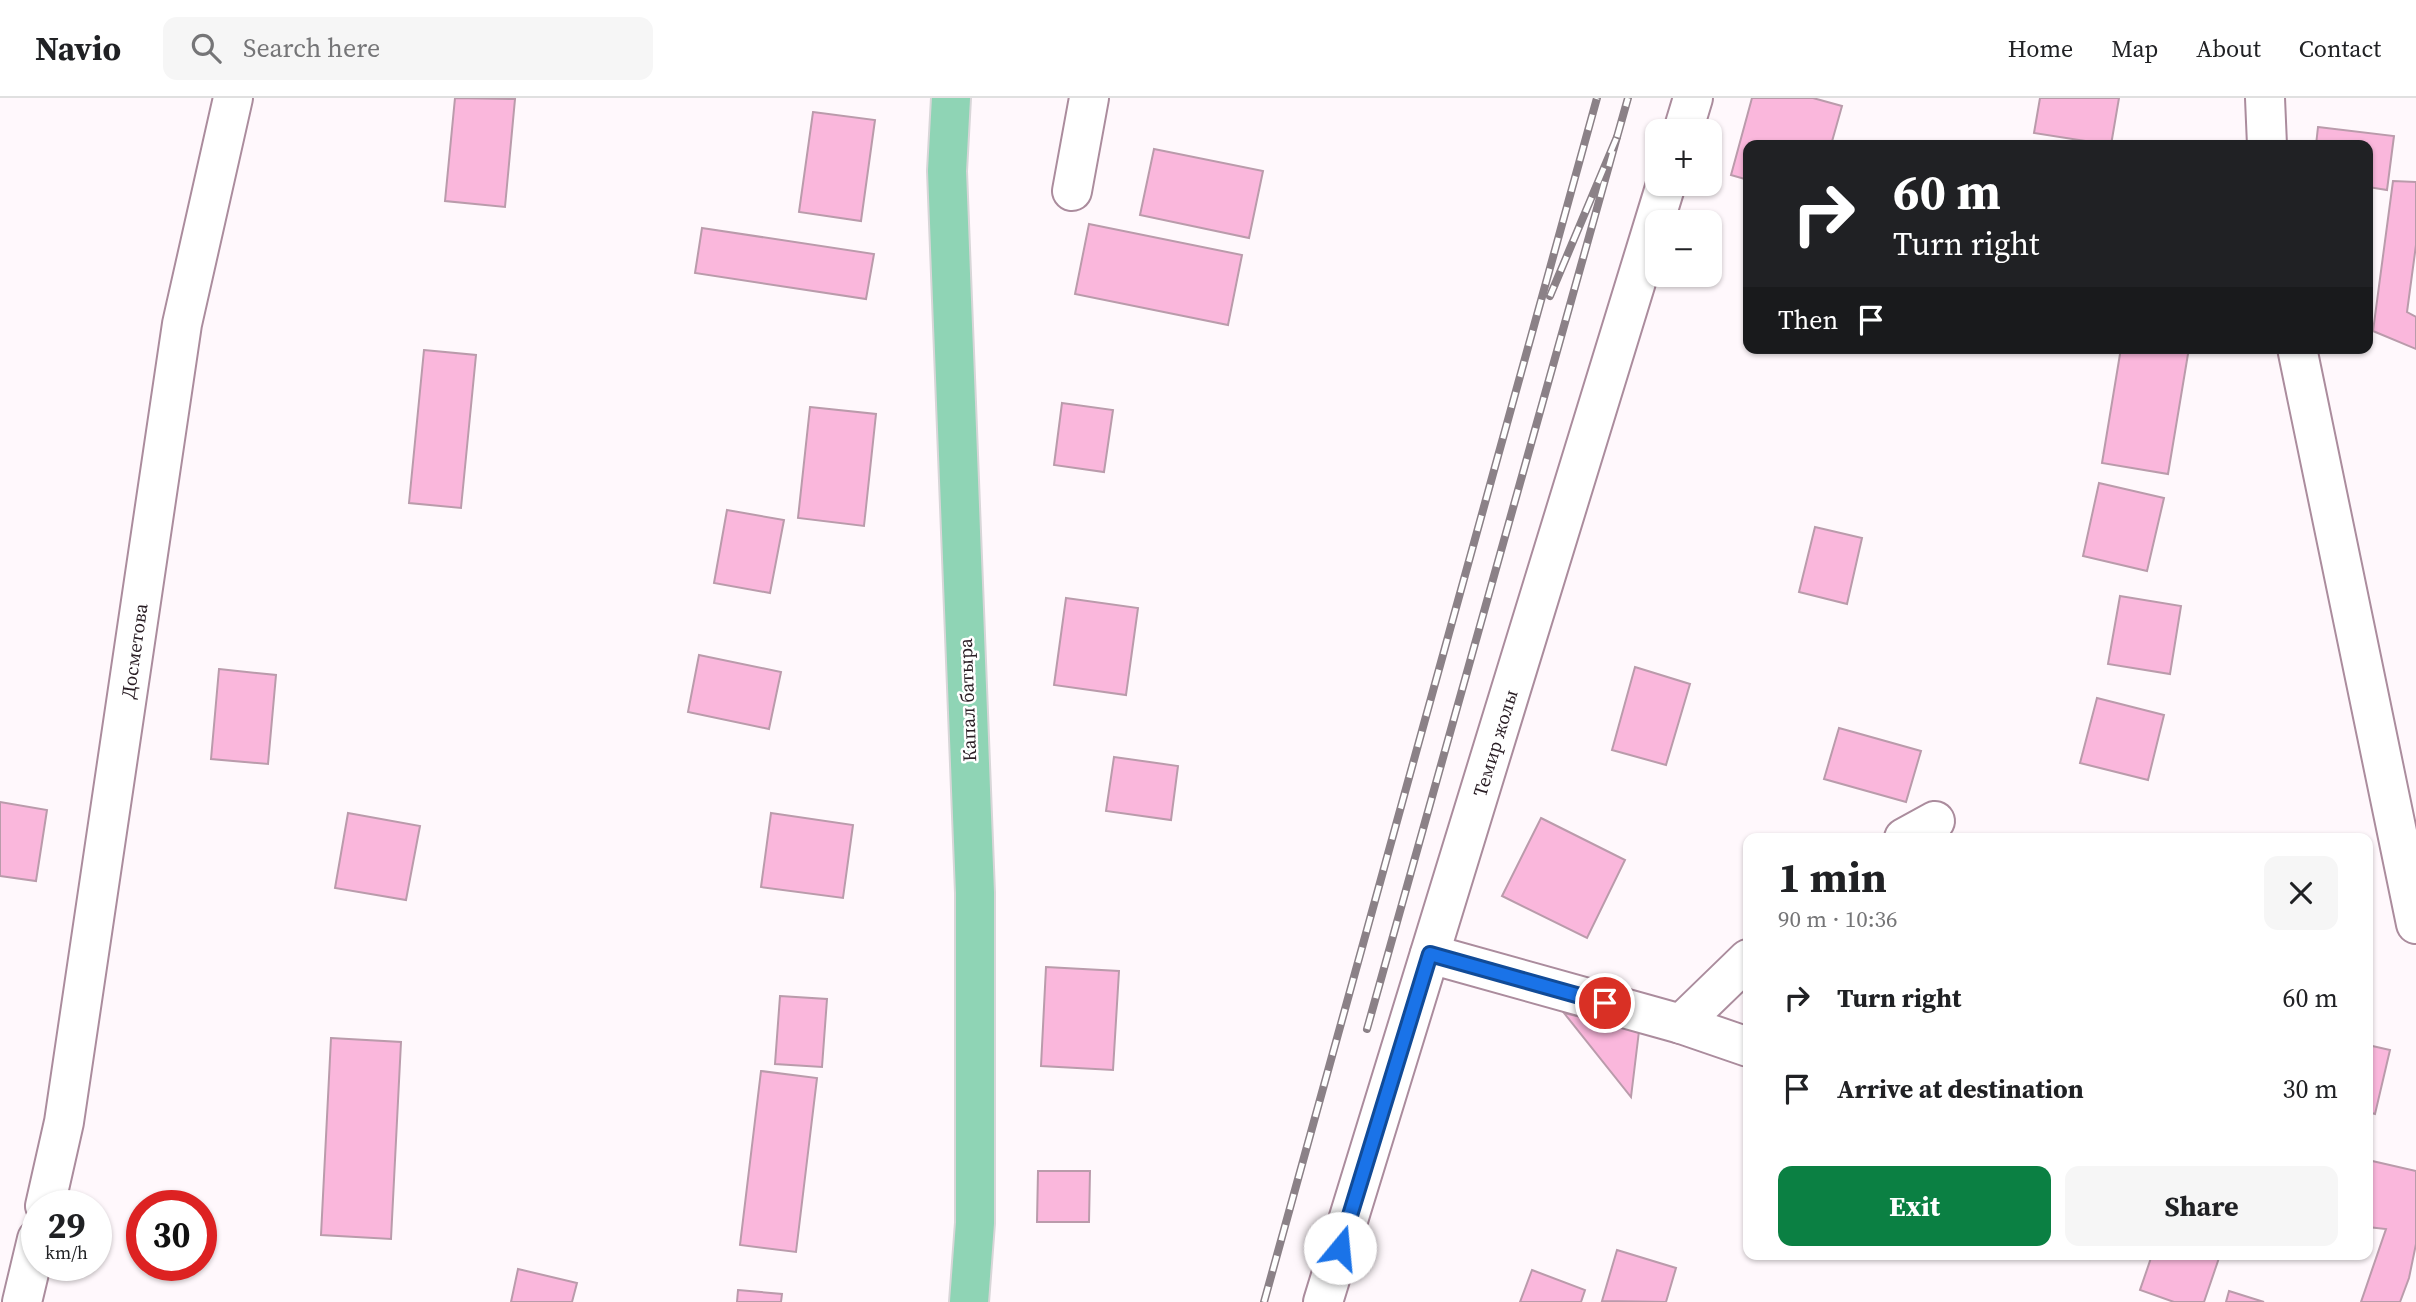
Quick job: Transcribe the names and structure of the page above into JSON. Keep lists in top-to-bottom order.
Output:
{
  "streets": {
    "main road": ["Капал батыра"],
    "street": ["Досметова", "Темир жолы"]
  },
  "page": {
    "header": "Navio",
    "search": "Search here",
    "nav": [
      "Home",
      "Map",
      "About",
      "Contact"
    ],
    "map_buttons": ["+", "−"],
    "turn": ["60 m", "Turn right"],
    "then": "Then",
    "heading": ["1 min", "90 m · 10:36"],
    "list": [
      {
        "name": "Turn right",
        "value": "60 m"
      },
      {
        "name": "Arrive at destination",
        "value": "30 m"
      }
    ],
    "buttons": ["Exit", "Share"],
    "speed": "29 km/h",
    "limit": "30"
  }
}
